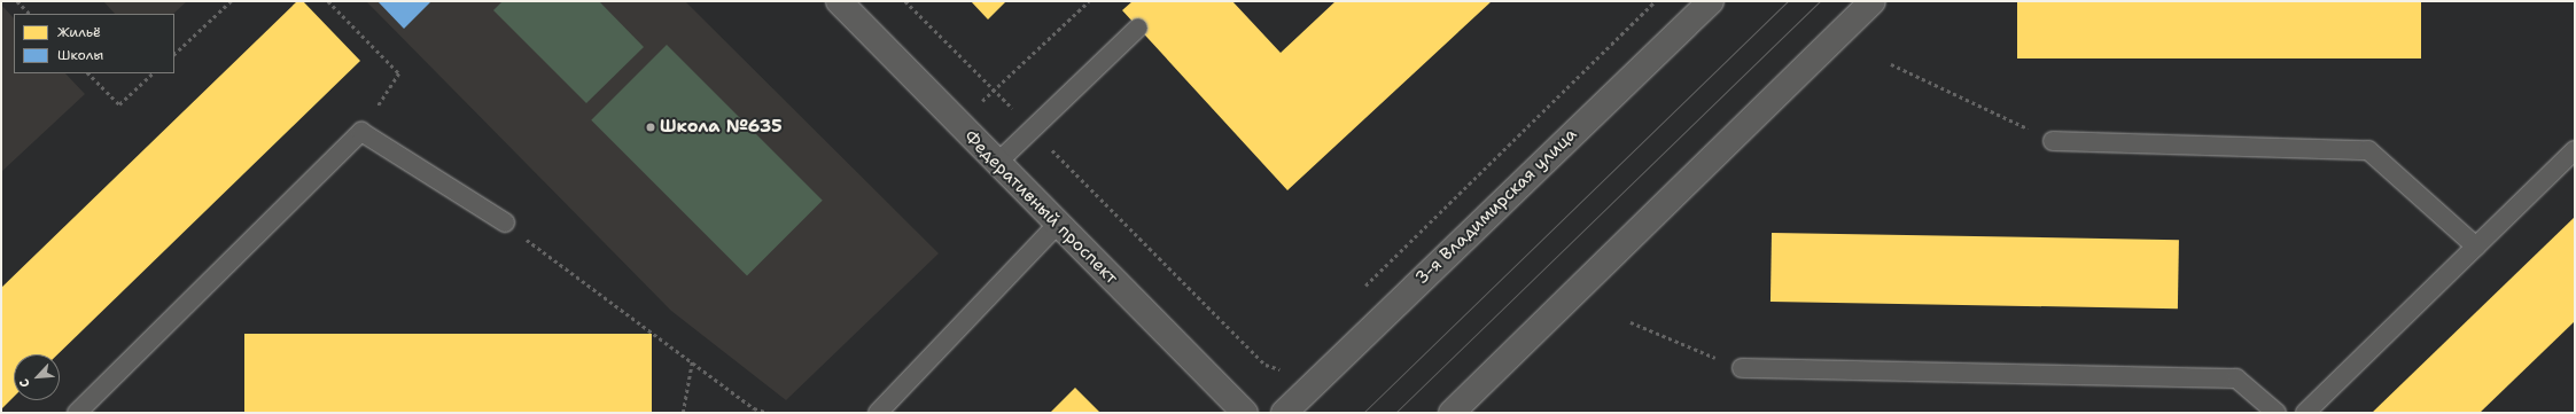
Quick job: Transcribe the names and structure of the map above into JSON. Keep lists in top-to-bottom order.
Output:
{
  "streets": {
    "street": ["3-я Владимирская улица", "Федеративный проспект"]
  },
  "places": ["Школа №635"],
  "legend": ["Жильё", "Школы"],
  "north": "bottom left"
}
